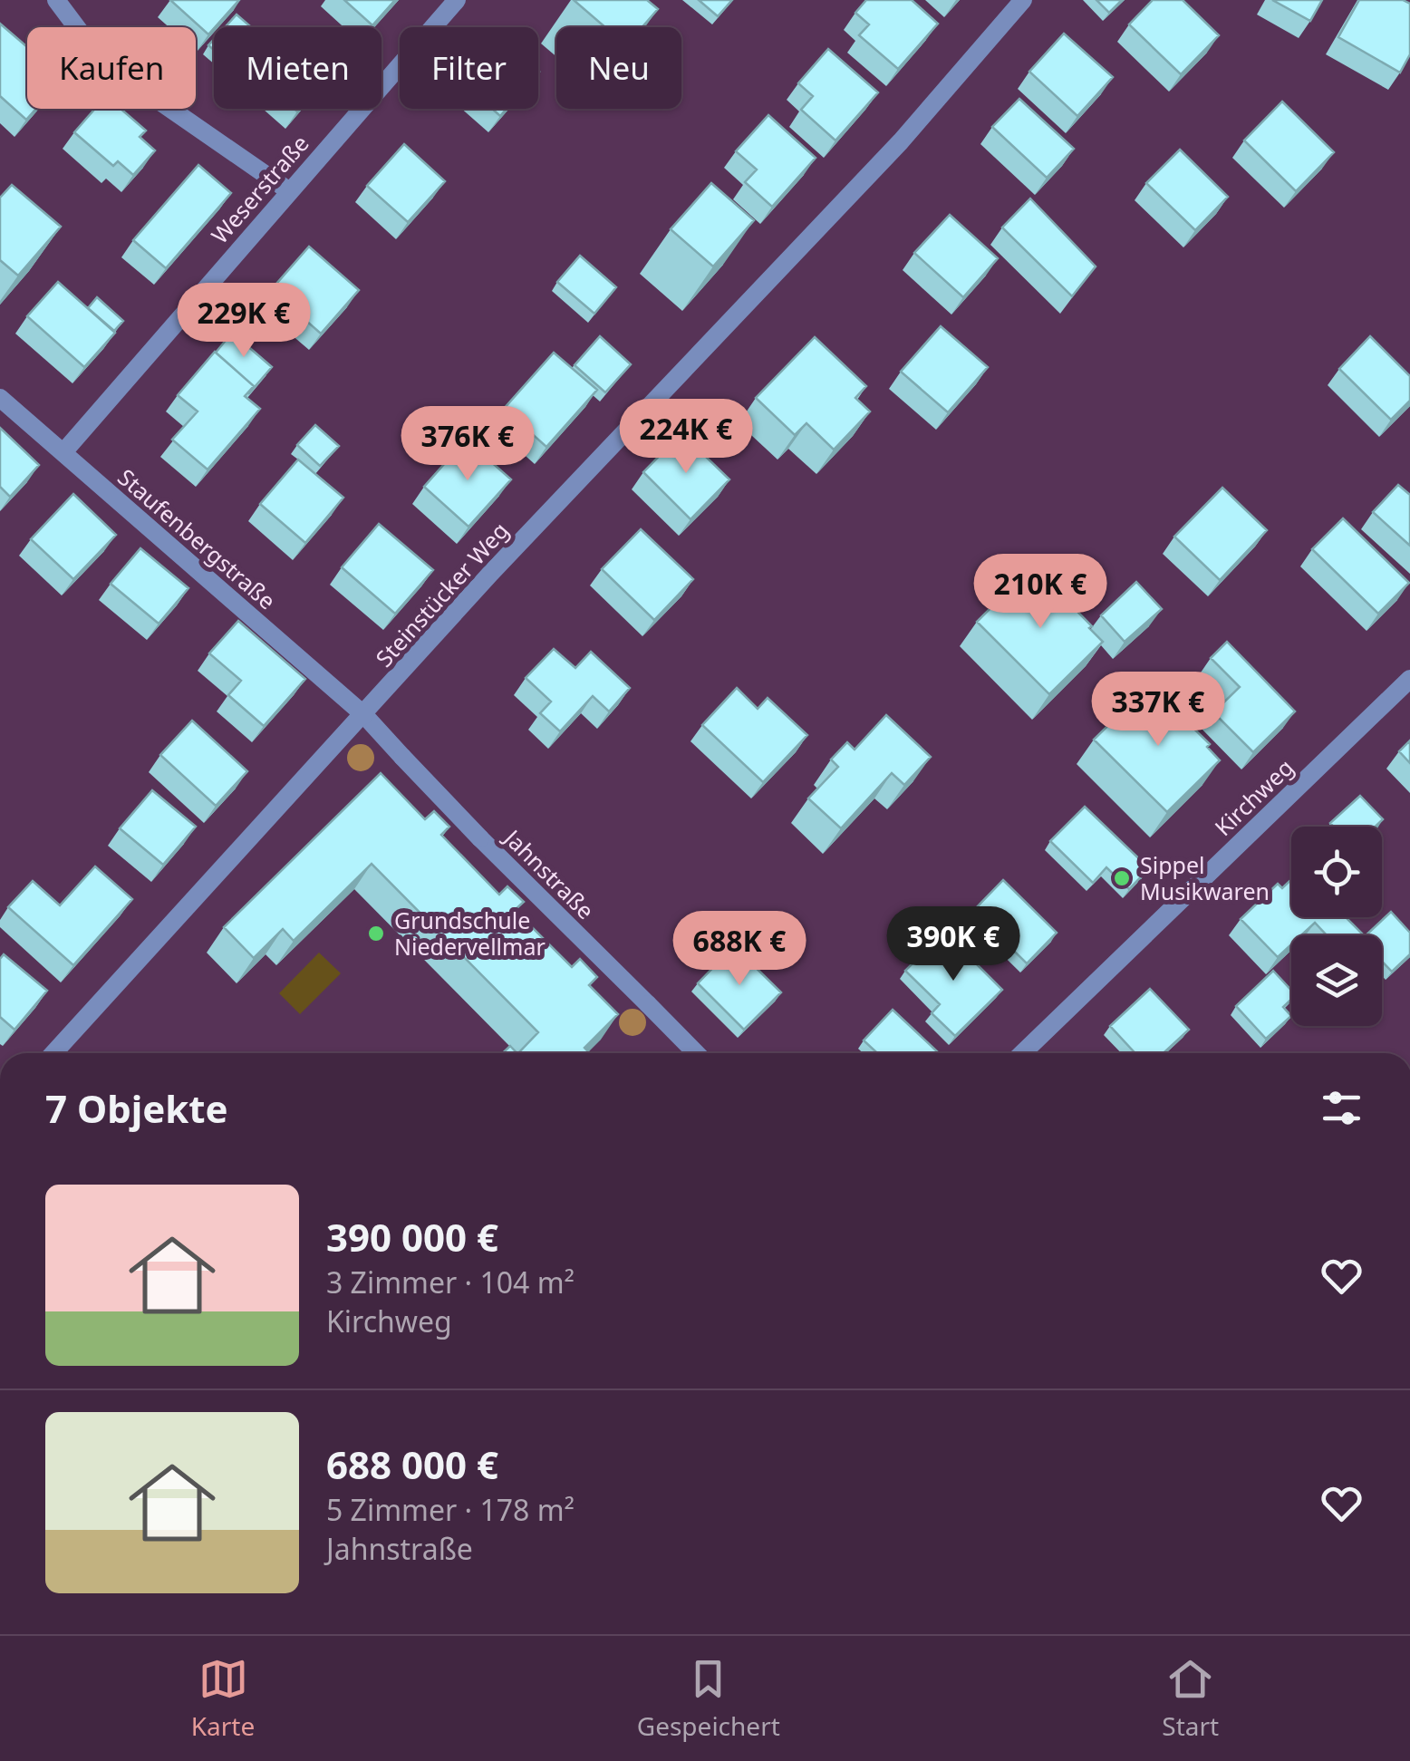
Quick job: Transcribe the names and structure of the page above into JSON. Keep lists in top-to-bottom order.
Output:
{
  "streets": {
    "street": [
      "Weserstraße",
      "Staufenbergstraße",
      "Steinstücker Weg",
      "Kirchweg",
      "Jahnstraße"
    ]
  },
  "crossings": [
    ["Weserstraße", "Staufenbergstraße"],
    ["Staufenbergstraße", "Steinstücker Weg"],
    ["Staufenbergstraße", "Jahnstraße"],
    ["Steinstücker Weg", "Jahnstraße"]
  ],
  "places": ["Sippel Musikwaren", "Grundschule Niedervellmar"],
  "page": {
    "chip": [
      "Kaufen",
      "Mieten",
      "Filter",
      "Neu"
    ],
    "price": [
      "229K €",
      "224K €",
      "376K €",
      "210K €",
      "337K €",
      "390K €",
      "688K €"
    ],
    "heading": "7 Objekte",
    "list": [
      {
        "name": "390 000 €",
        "note": "3 Zimmer · 104 m² · Kirchweg"
      },
      {
        "name": "688 000 €",
        "note": "5 Zimmer · 178 m² · Jahnstraße"
      }
    ],
    "tabs": ["Karte", "Gespeichert", "Start"]
  }
}
